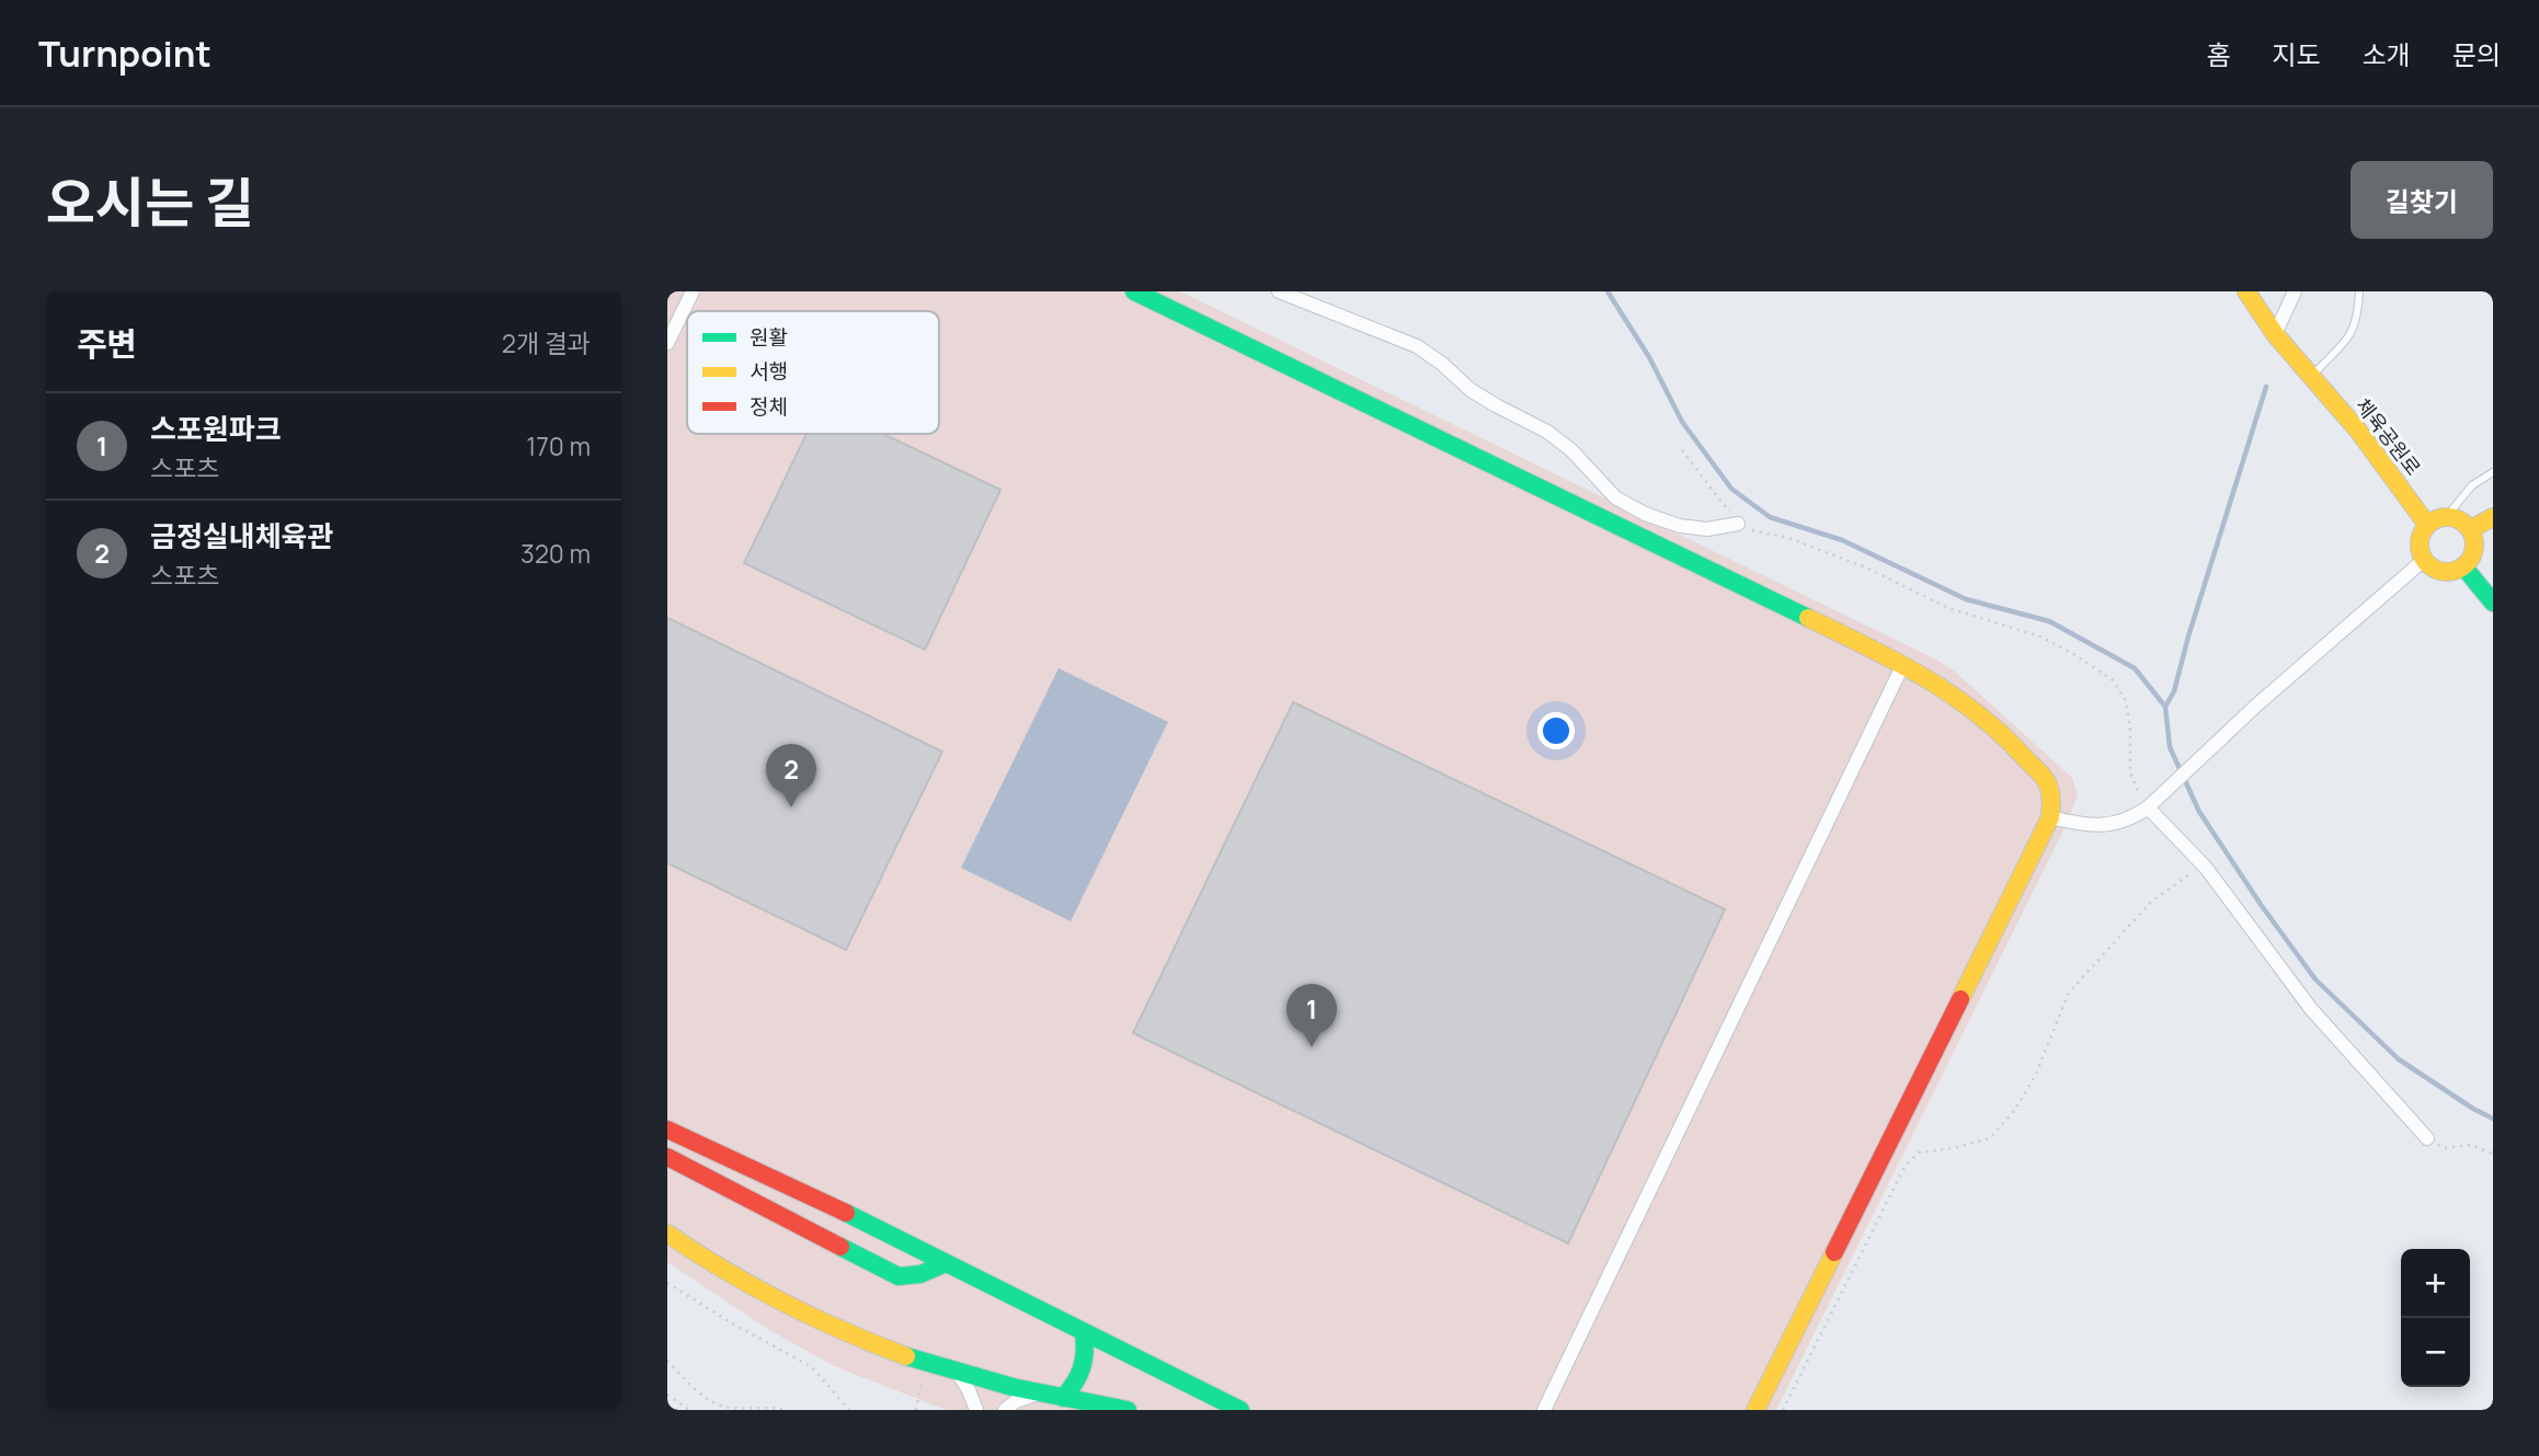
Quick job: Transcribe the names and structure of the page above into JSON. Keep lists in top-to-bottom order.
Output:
{
  "streets": {
    "street": ["체육공원로"]
  },
  "legend": ["원활", "서행", "정체"],
  "page": {
    "header": "Turnpoint",
    "nav": [
      "홈",
      "지도",
      "소개",
      "문의"
    ],
    "title": "오시는 길",
    "buttons": "길찾기",
    "heading": ["주변", "2개 결과"],
    "list": [
      {
        "mark": "1",
        "name": "스포원파크",
        "note": "스포츠",
        "value": "170 m"
      },
      {
        "mark": "2",
        "name": "금정실내체육관",
        "note": "스포츠",
        "value": "320 m"
      }
    ],
    "pins": ["2", "1"],
    "map_buttons": ["+", "−"]
  }
}
